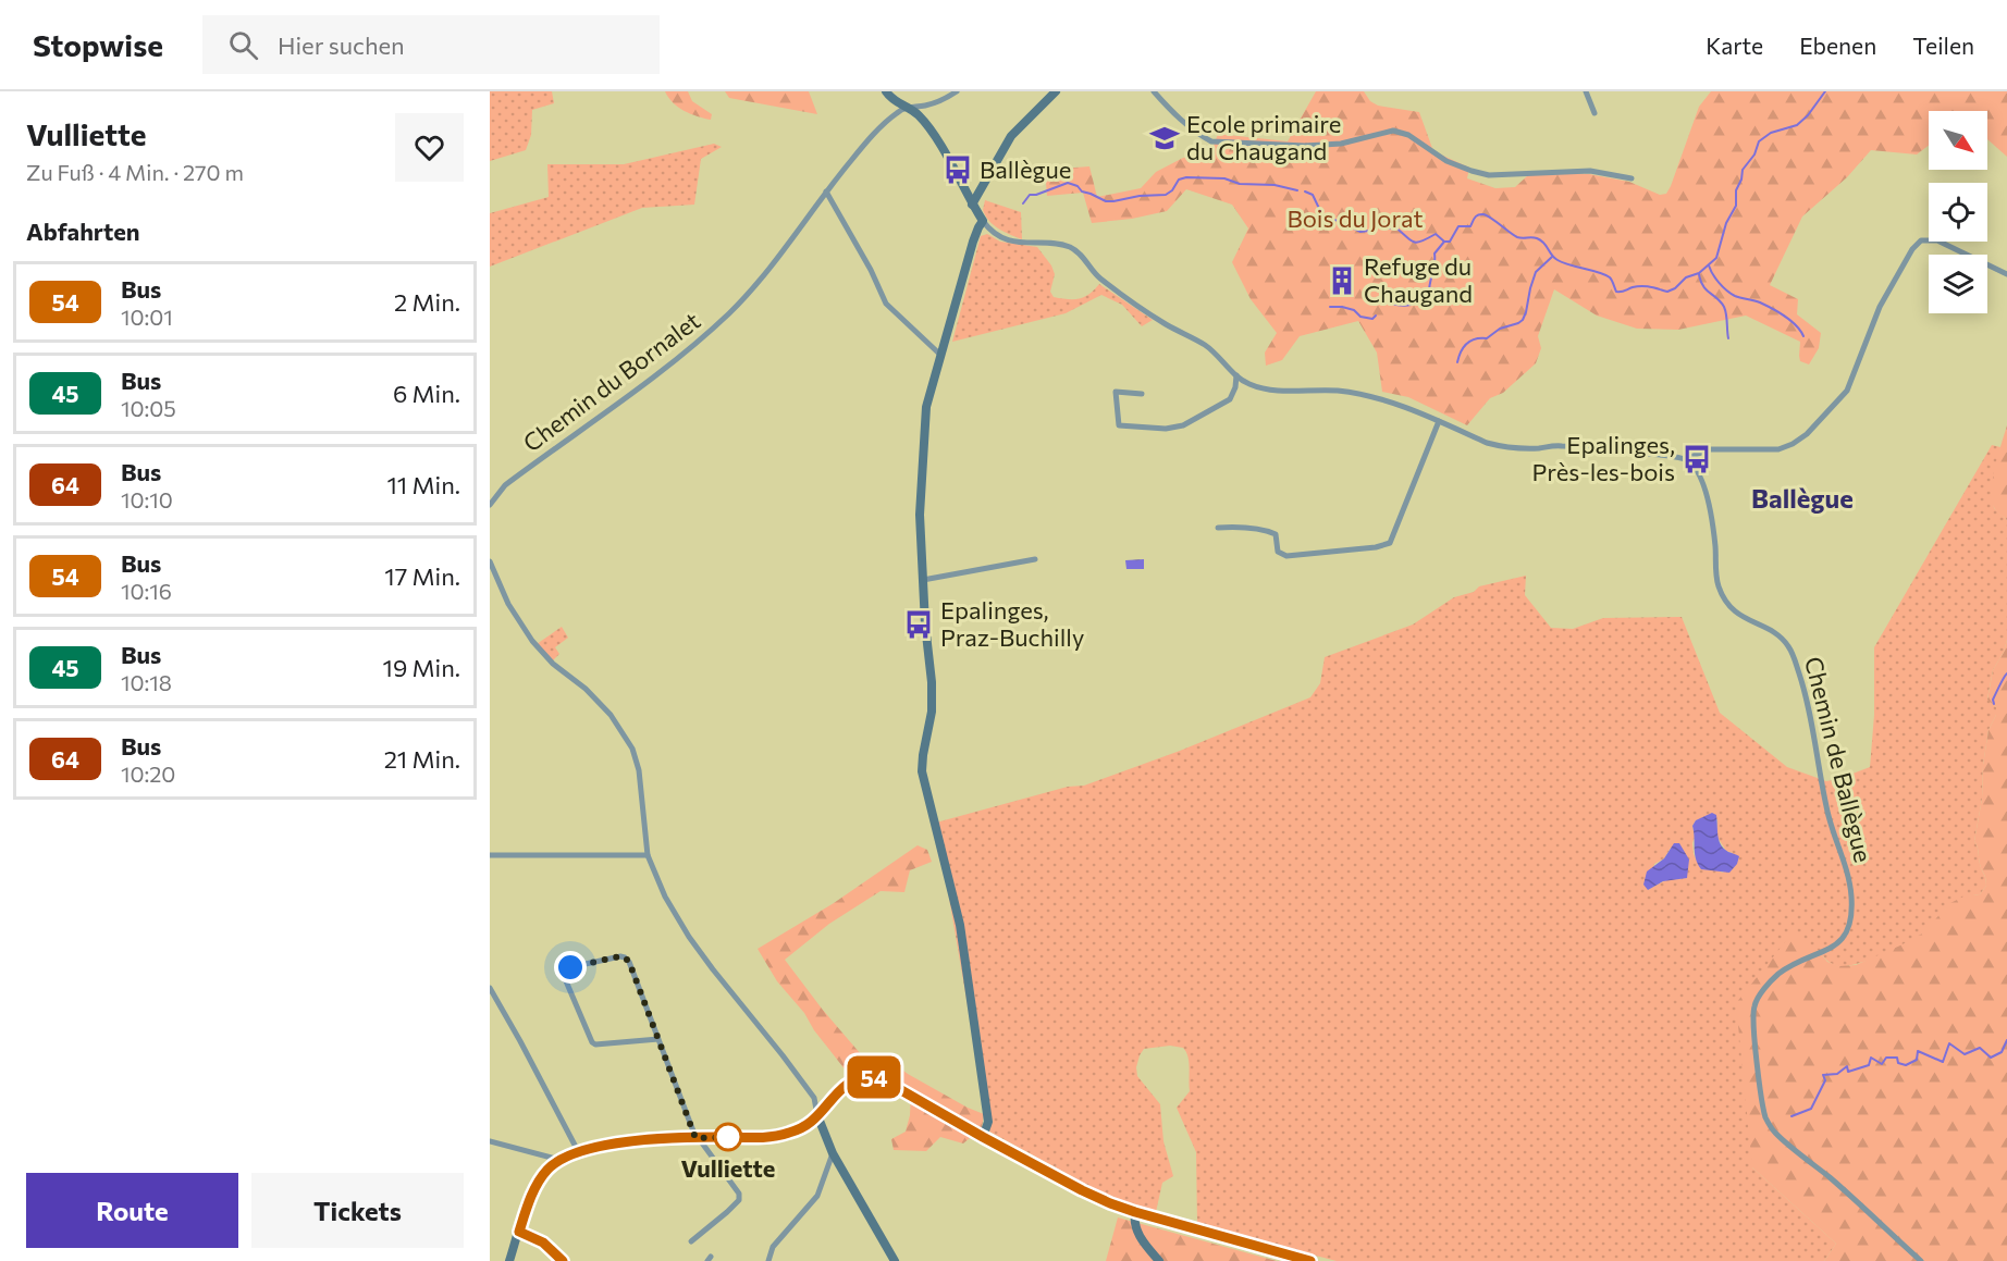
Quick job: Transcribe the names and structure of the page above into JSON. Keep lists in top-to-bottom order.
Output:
{
  "streets": {
    "street": ["Chemin du Bornalet", "Chemin de Ballègue"]
  },
  "districts": ["Ballègue"],
  "parks": ["Bois du Jorat"],
  "places": {
    "school or university": ["Ecole primaire du Chaugand"],
    "bus stop": ["Ballègue", "Epalinges, Près-les-bois", "Epalinges, Praz-Buchilly"],
    "building": ["Refuge du Chaugand"],
    "other": ["Vulliette"]
  },
  "lines": ["bus line 54"],
  "north": "bottom right",
  "page": {
    "header": "Stopwise",
    "search": "Hier suchen",
    "nav": ["Karte", "Ebenen", "Teilen"],
    "heading": [
      ["Vulliette", "Zu Fuß · 4 Min. · 270 m"],
      "Abfahrten"
    ],
    "on_map": "54",
    "list": [
      {
        "mark": "54",
        "name": "Bus",
        "note": "10:01",
        "value": "2 Min."
      },
      {
        "mark": "45",
        "name": "Bus",
        "note": "10:05",
        "value": "6 Min."
      },
      {
        "mark": "64",
        "name": "Bus",
        "note": "10:10",
        "value": "11 Min."
      },
      {
        "mark": "54",
        "name": "Bus",
        "note": "10:16",
        "value": "17 Min."
      },
      {
        "mark": "45",
        "name": "Bus",
        "note": "10:18",
        "value": "19 Min."
      },
      {
        "mark": "64",
        "name": "Bus",
        "note": "10:20",
        "value": "21 Min."
      }
    ],
    "buttons": ["Route", "Tickets"]
  }
}
